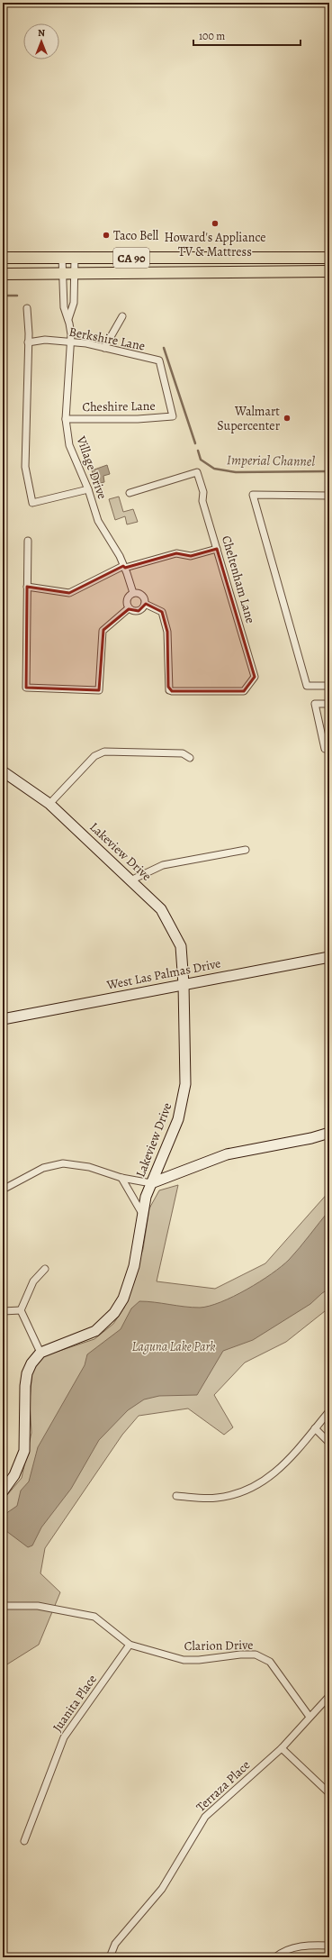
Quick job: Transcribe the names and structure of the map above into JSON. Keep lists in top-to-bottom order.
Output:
{
  "streets": {
    "main road": ["CA 90"],
    "street": [
      "Berkshire Lane",
      "Cheshire Lane",
      "Village Drive",
      "Cheltenham Lane",
      "Lakeview Drive",
      "West Las Palmas Drive",
      "Clarion Drive",
      "Juanita Place",
      "Terraza Place"
    ]
  },
  "crossings": [
    ["CA 90", "Village Drive"],
    ["Berkshire Lane", "Cheshire Lane"],
    ["Berkshire Lane", "Village Drive"],
    ["Cheshire Lane", "Village Drive"],
    ["Village Drive", "Cheltenham Lane"],
    ["Lakeview Drive", "West Las Palmas Drive"],
    ["Clarion Drive", "Juanita Place"],
    ["Clarion Drive", "Terraza Place"]
  ],
  "water": ["Imperial Channel"],
  "parks": ["Laguna Lake Park"],
  "places": ["Howard's Appliance TV & Mattress", "Taco Bell", "Walmart Supercenter"],
  "scale_bar": "100 m",
  "north": "top"
}
